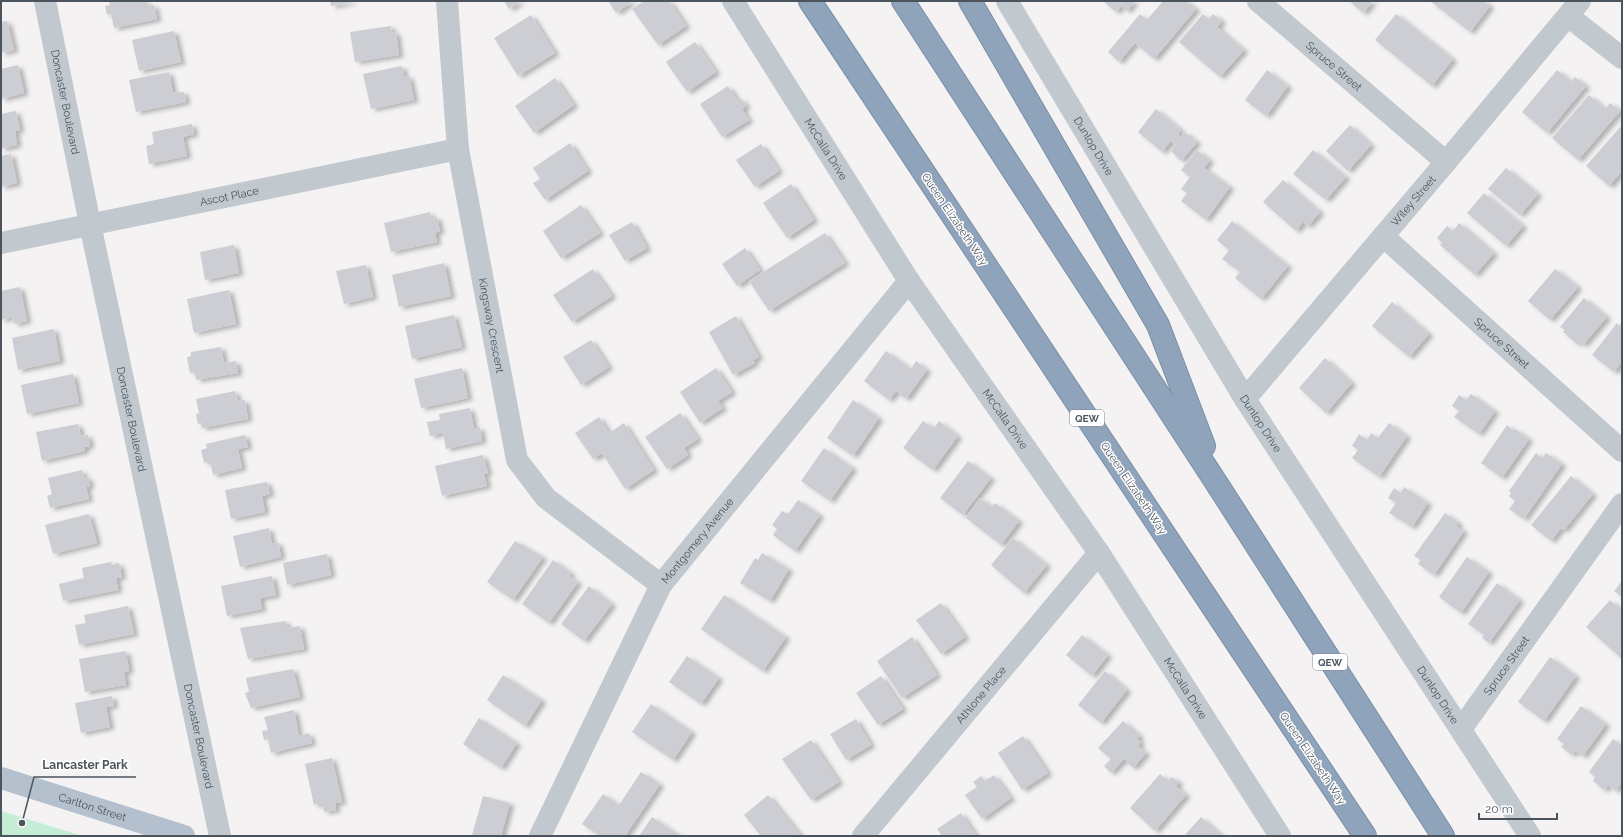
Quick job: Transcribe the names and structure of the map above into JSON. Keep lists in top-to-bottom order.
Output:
{
  "streets": {
    "highway": ["Queen Elizabeth Way", "QEW"],
    "main road": ["Carlton Street"],
    "street": [
      "Spruce Street",
      "Doncaster Boulevard",
      "Dunlop Drive",
      "McCalla Drive",
      "Ascot Place",
      "Wiley Street",
      "Kingsway Crescent",
      "Montgomery Avenue",
      "Athlone Place"
    ]
  },
  "crossings": [
    ["Spruce Street", "Dunlop Drive"],
    ["Spruce Street", "Wiley Street"],
    ["Doncaster Boulevard", "Ascot Place"],
    ["Dunlop Drive", "Wiley Street"],
    ["McCalla Drive", "Montgomery Avenue"],
    ["McCalla Drive", "Athlone Place"],
    ["Ascot Place", "Kingsway Crescent"],
    ["Kingsway Crescent", "Montgomery Avenue"]
  ],
  "places": ["Lancaster Park"],
  "scale_bar": "20 m"
}
